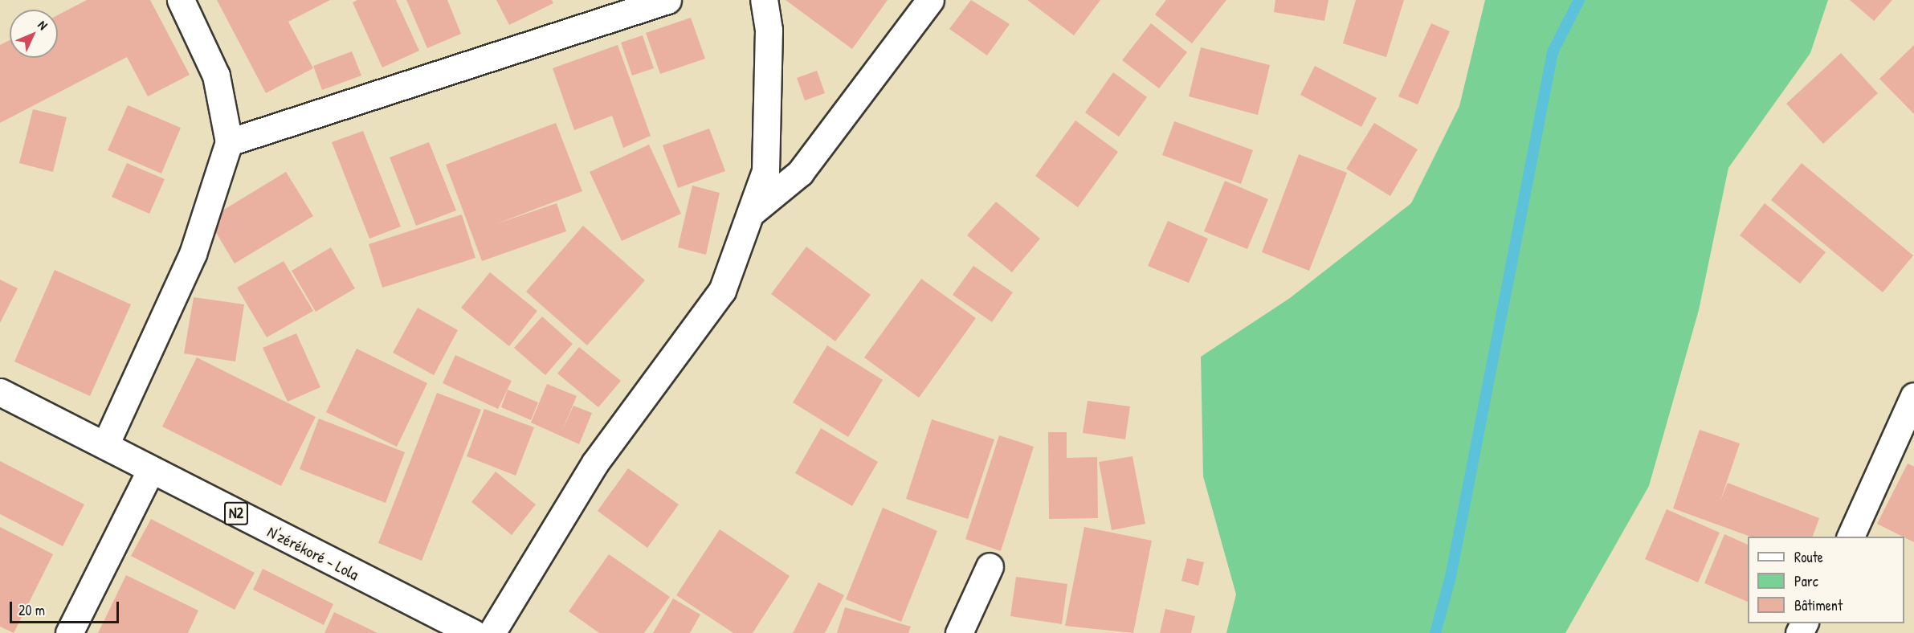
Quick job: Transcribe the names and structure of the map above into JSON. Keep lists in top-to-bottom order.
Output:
{
  "streets": {
    "main road": ["N2", "N'zérékoré - Lola"]
  },
  "legend": ["Route", "Parc", "Bâtiment"],
  "scale_bar": "20 m",
  "north": "top right"
}
